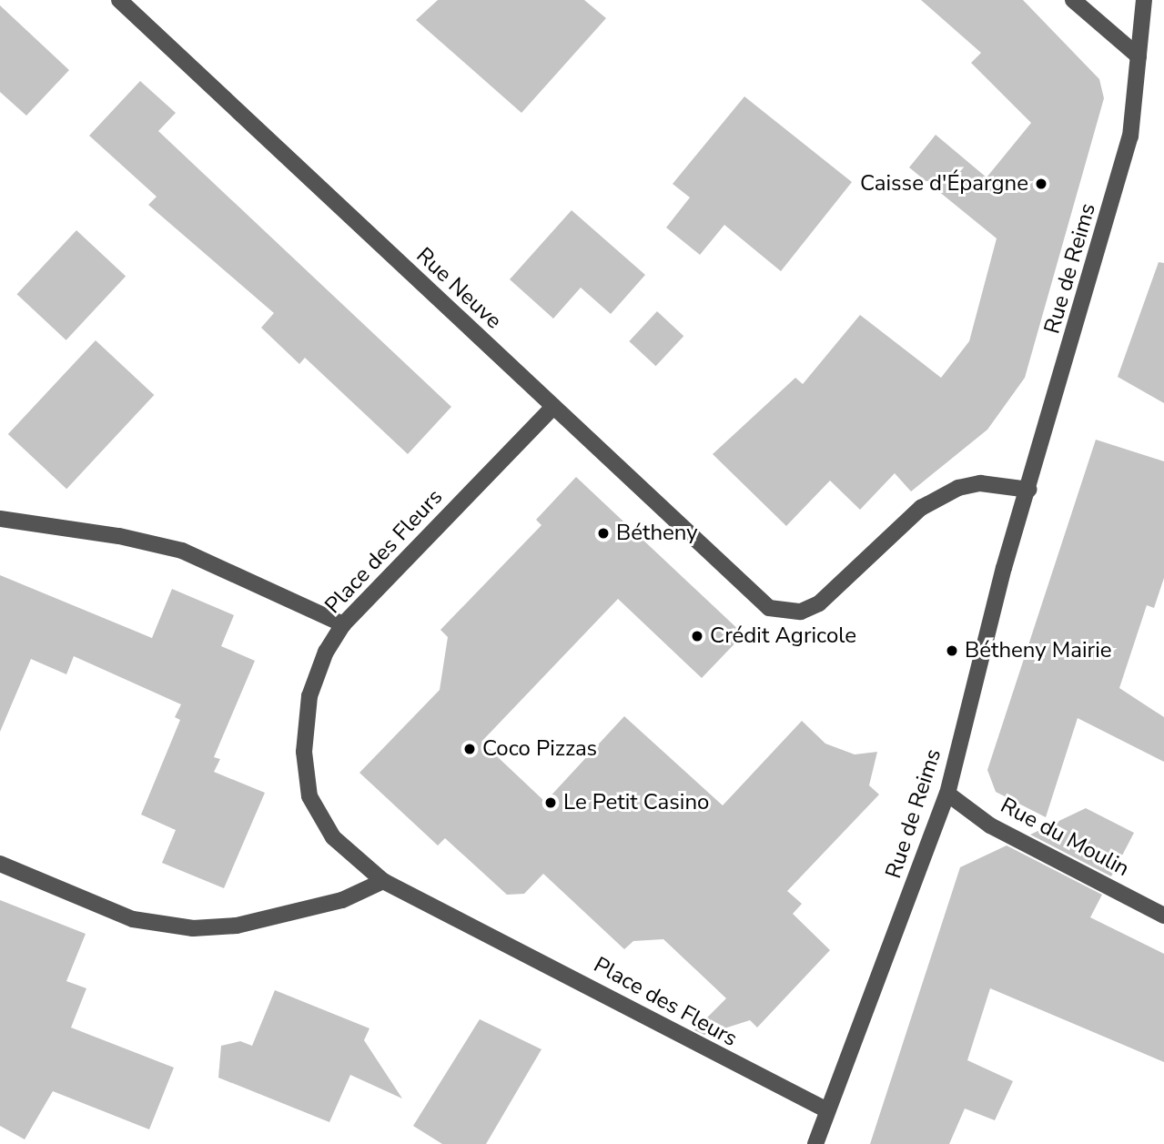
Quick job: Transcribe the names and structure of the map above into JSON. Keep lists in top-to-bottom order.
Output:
{
  "streets": {
    "street": [
      "Rue de Reims",
      "Rue Neuve",
      "Place des Fleurs",
      "Rue du Moulin"
    ]
  },
  "crossings": [
    ["Rue de Reims", "Rue Neuve"],
    ["Rue de Reims", "Place des Fleurs"],
    ["Rue de Reims", "Rue du Moulin"],
    ["Rue Neuve", "Place des Fleurs"]
  ],
  "places": [
    "Caisse d'Épargne",
    "Bétheny",
    "Crédit Agricole",
    "Bétheny Mairie",
    "Coco Pizzas",
    "Le Petit Casino"
  ]
}
